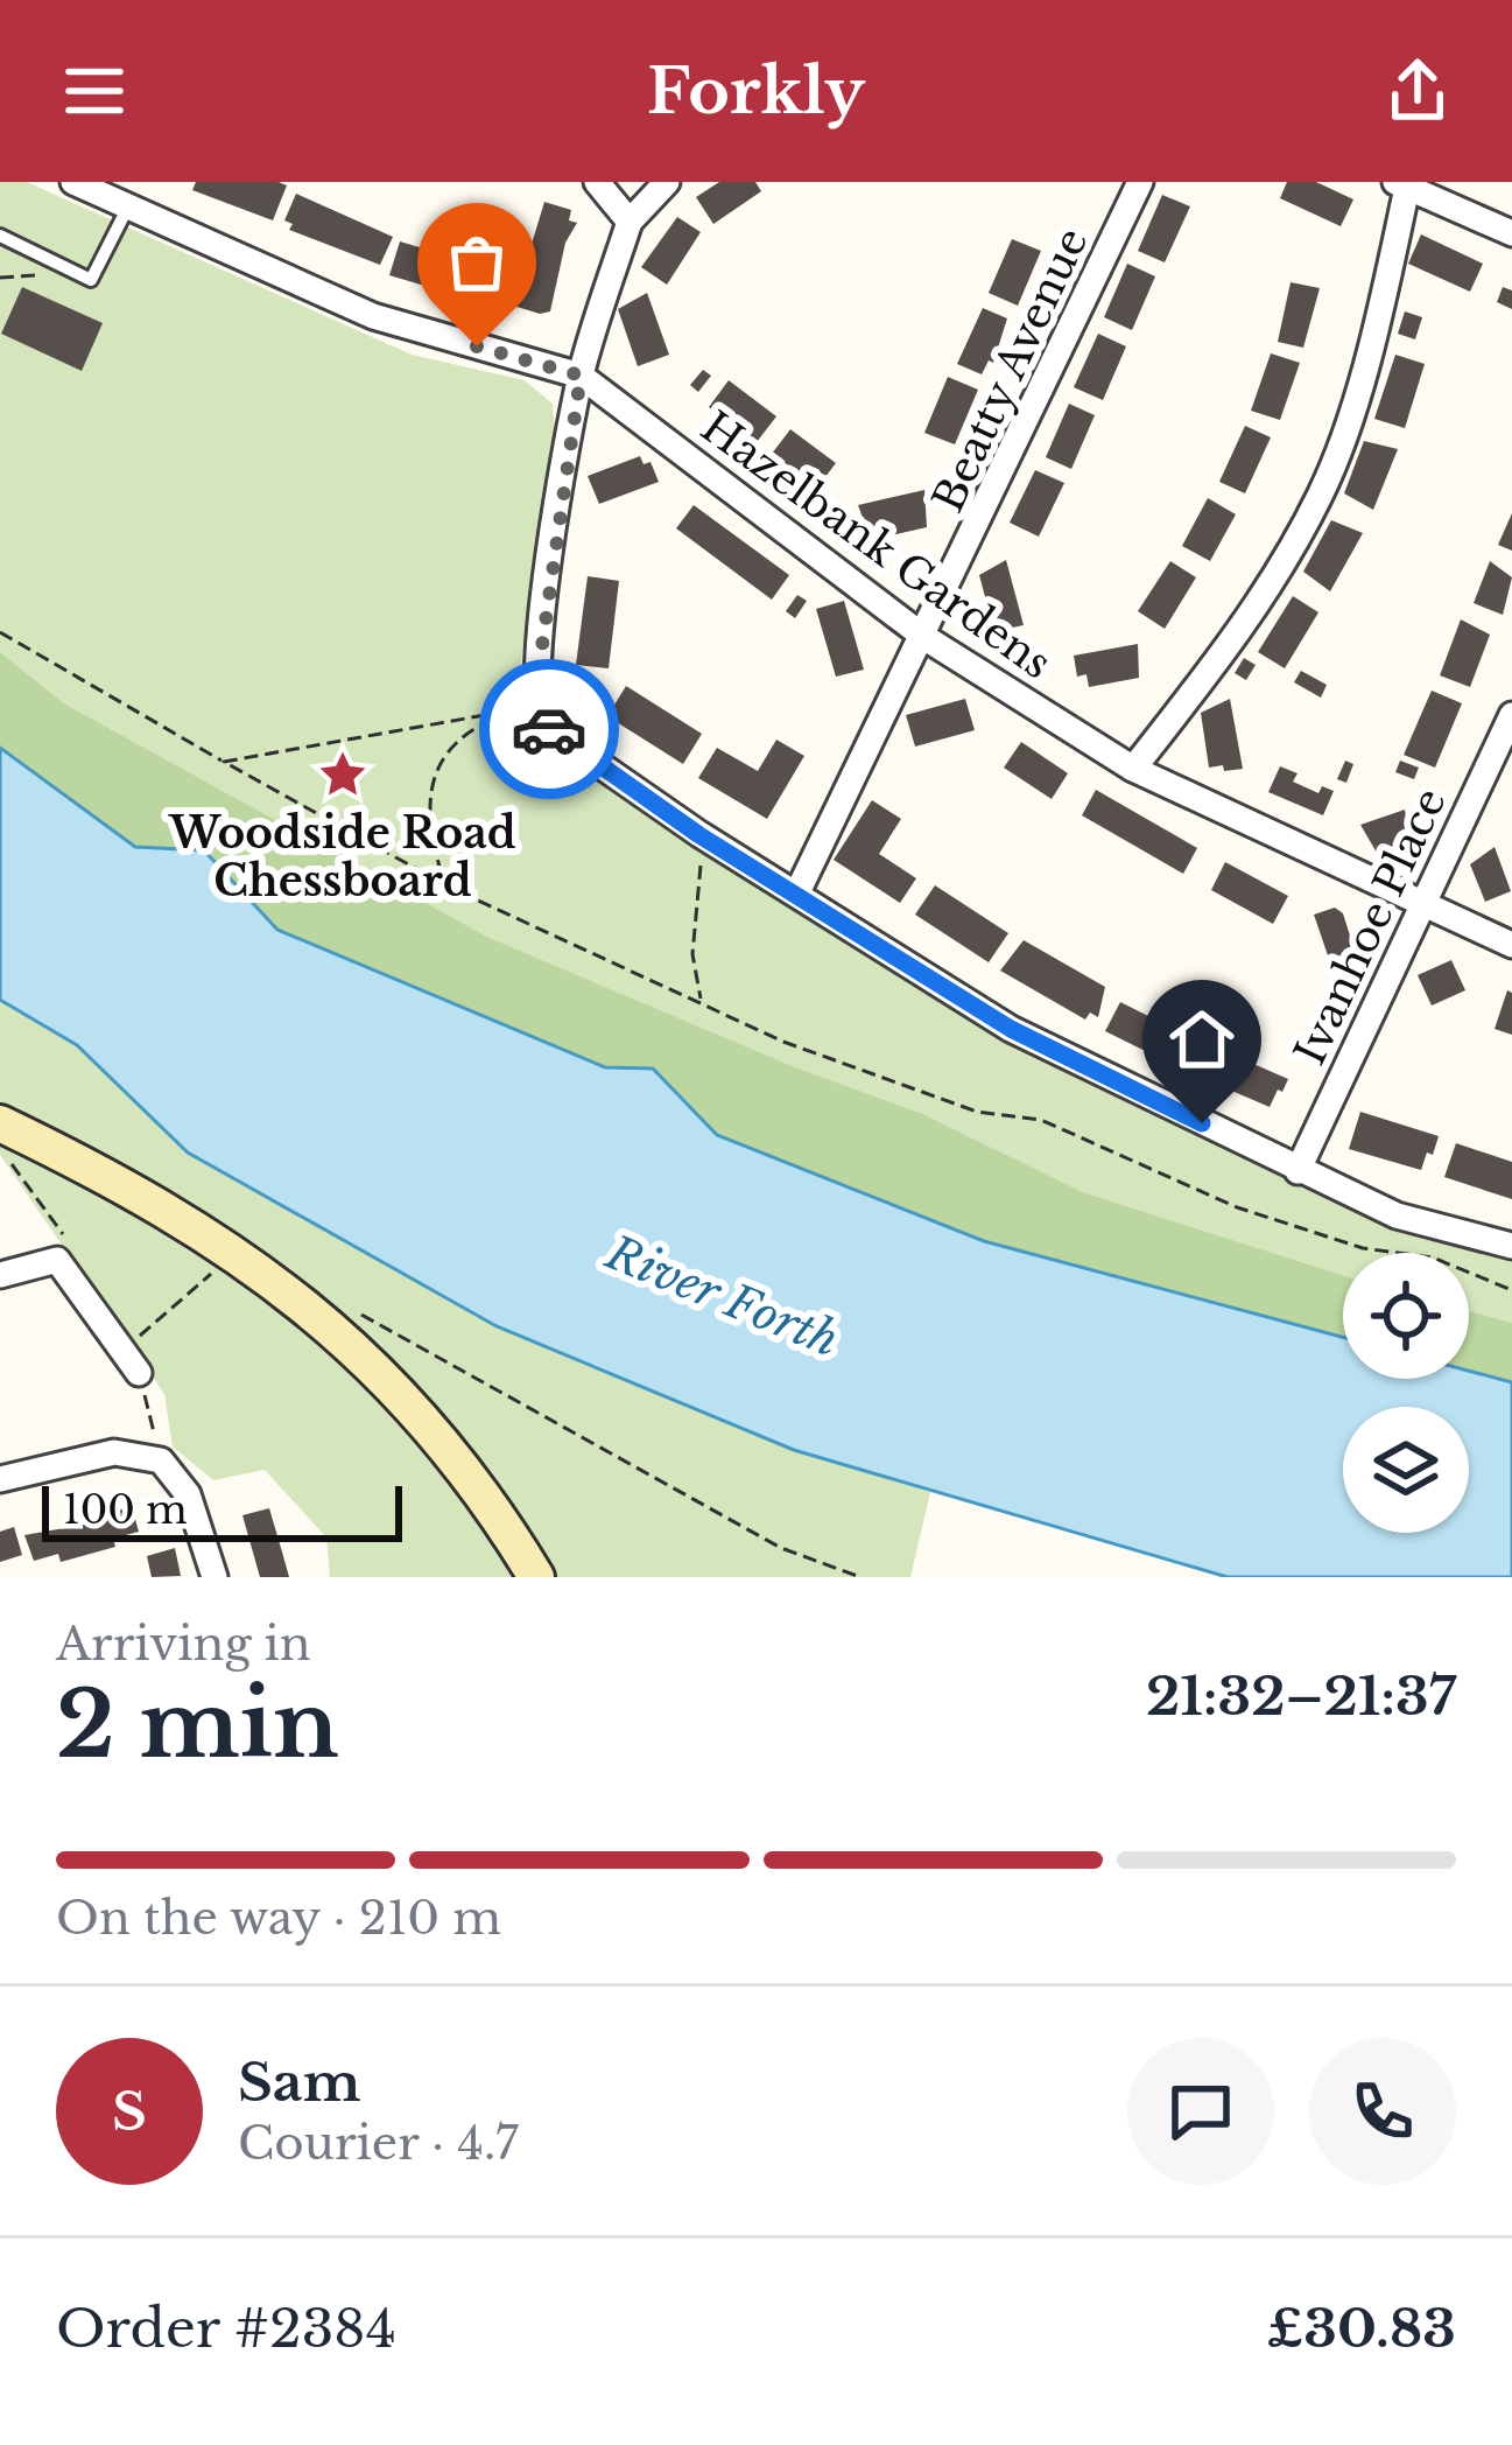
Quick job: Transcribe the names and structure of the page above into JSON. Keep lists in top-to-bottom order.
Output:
{
  "streets": {
    "street": ["Beatty Avenue", "Hazelbank Gardens", "Ivanhoe Place"]
  },
  "crossings": [
    ["Beatty Avenue", "Hazelbank Gardens"],
    ["Hazelbank Gardens", "Ivanhoe Place"]
  ],
  "water": ["River Forth"],
  "places": {
    "place": ["Woodside Road Chessboard"]
  },
  "scale_bar": "100 m",
  "page": {
    "header": "Forkly",
    "scale": "100 m",
    "heading": ["2 min", "Arriving in", "21:32–21:37"],
    "panel": [
      "Sam",
      "Courier · 4.7",
      "Order #2384",
      "£30.83"
    ],
    "bar": "On the way · 210 m",
    "round": "S"
  }
}
